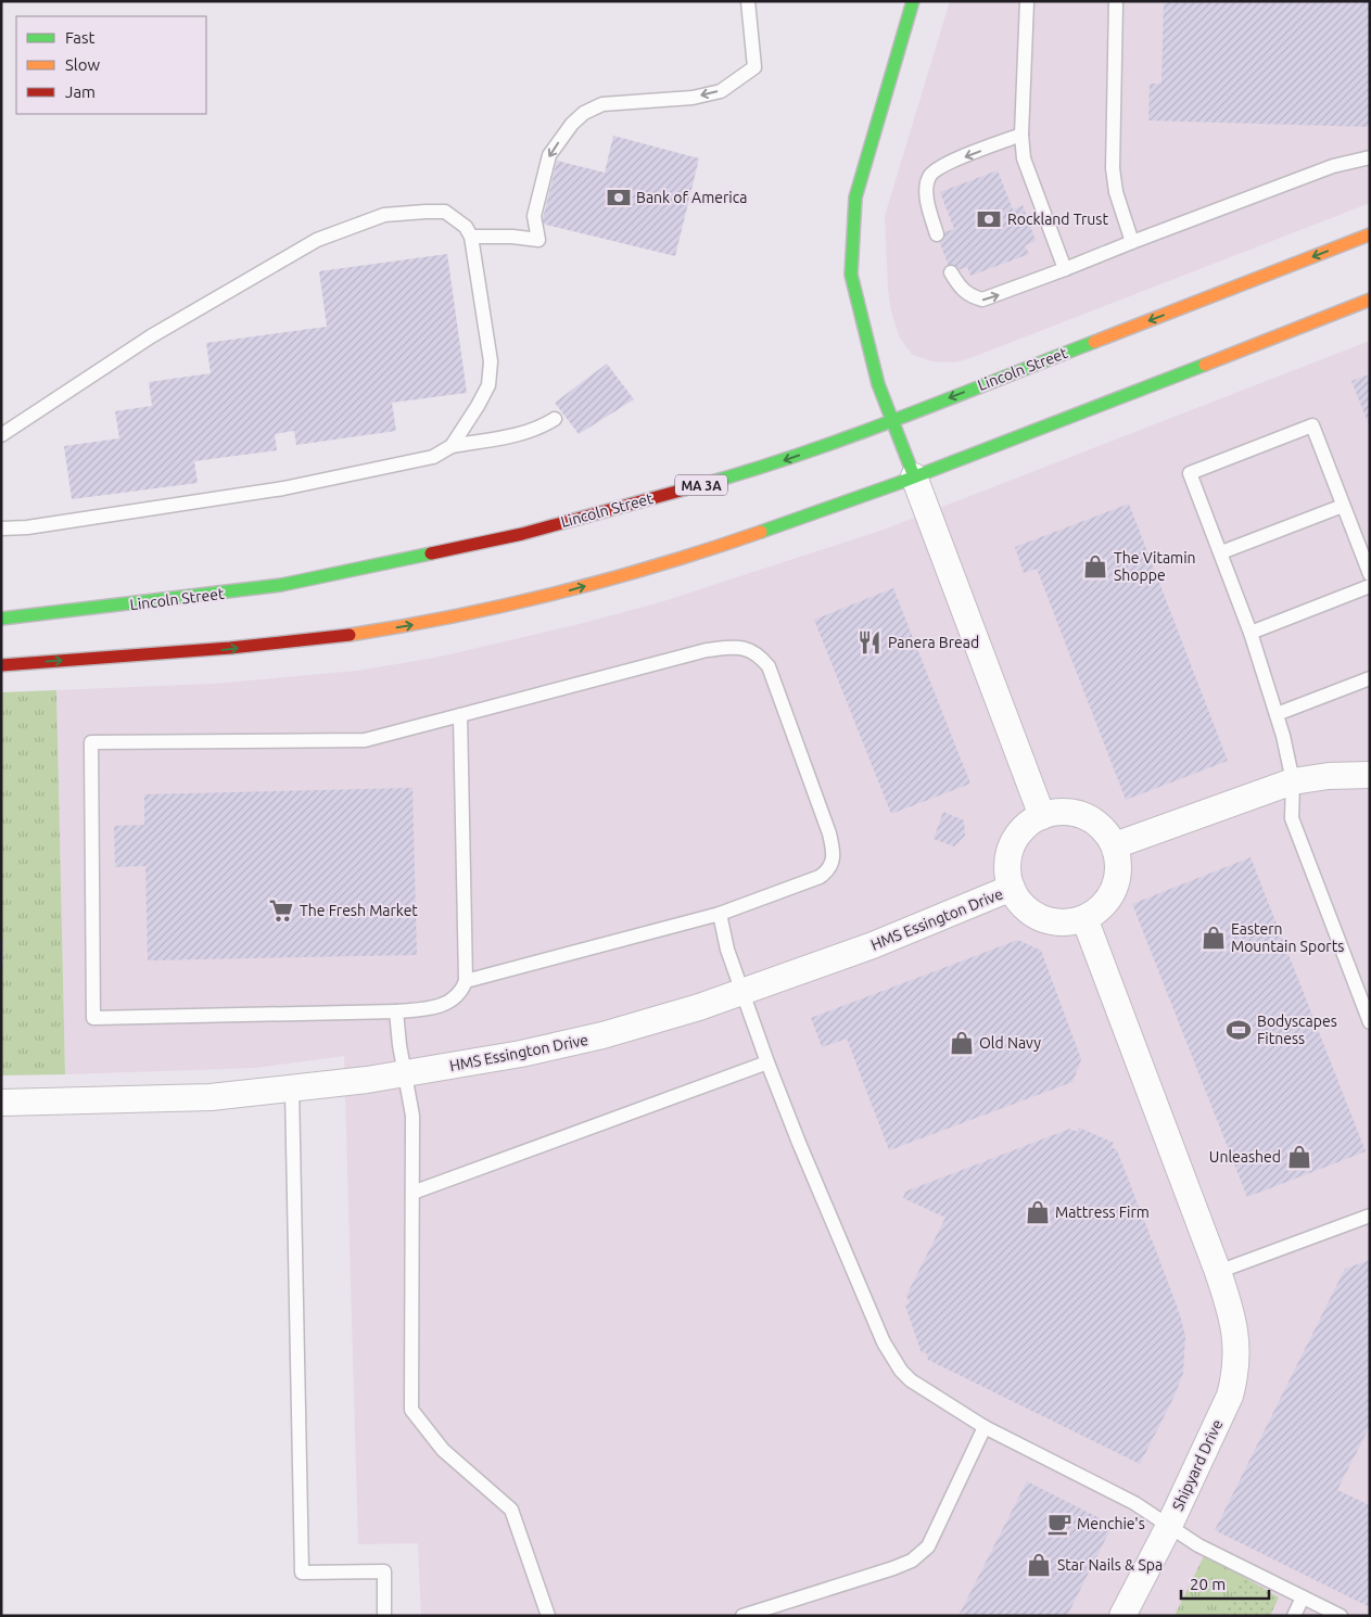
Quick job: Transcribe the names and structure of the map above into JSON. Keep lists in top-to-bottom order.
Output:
{
  "streets": {
    "main road": ["Lincoln Street", "MA 3A"],
    "street": ["HMS Essington Drive", "Shipyard Drive"]
  },
  "crossings": [
    ["HMS Essington Drive", "Shipyard Drive"]
  ],
  "places": {
    "bank": ["Bank of America", "Rockland Trust"],
    "shop": [
      "The Vitamin Shoppe",
      "Eastern Mountain Sports",
      "Old Navy",
      "Unleashed",
      "Mattress Firm",
      "Star Nails & Spa"
    ],
    "restaurant": ["Panera Bread"],
    "supermarket": ["The Fresh Market"],
    "sports": ["Bodyscapes Fitness"],
    "cafe": ["Menchie's"]
  },
  "legend": ["Fast", "Slow", "Jam"],
  "scale_bar": "20 m"
}
